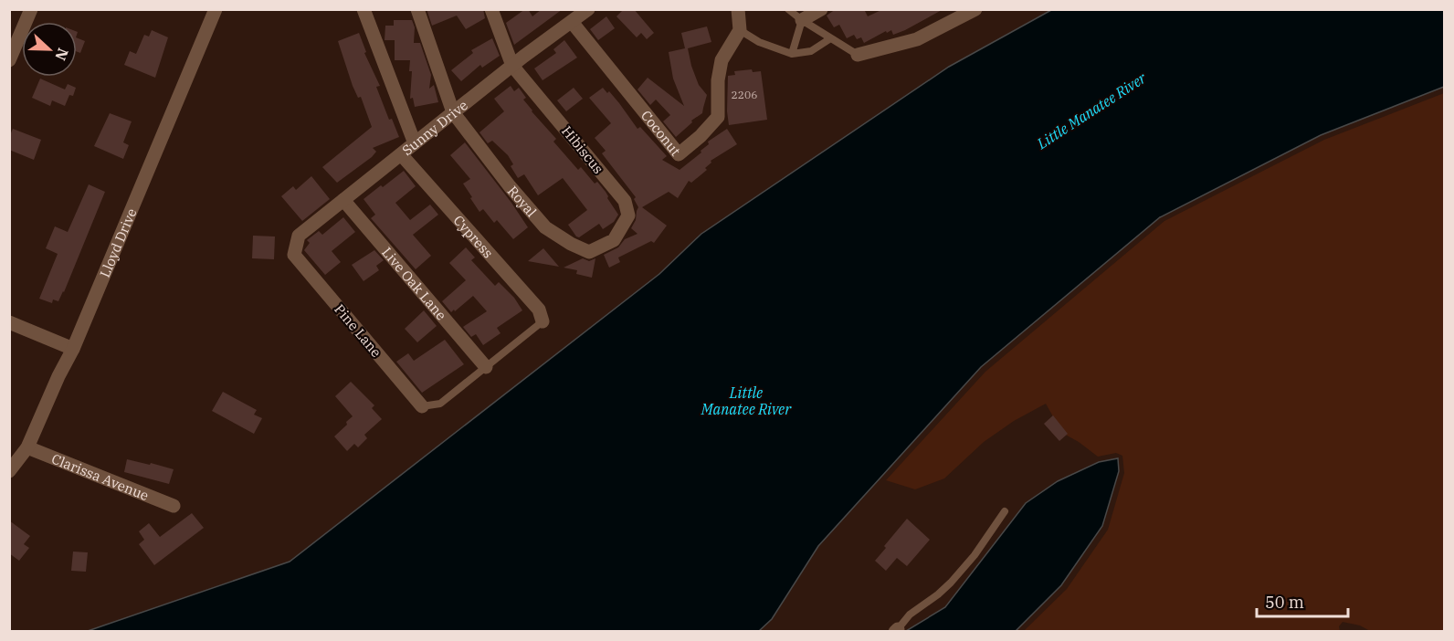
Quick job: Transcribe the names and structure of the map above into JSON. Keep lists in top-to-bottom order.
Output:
{
  "streets": {
    "street": [
      "Sunny Drive",
      "Coconut",
      "Hibiscus",
      "Royal",
      "Cypress",
      "Lloyd Drive",
      "Live Oak Lane",
      "Pine Lane",
      "Clarissa Avenue"
    ]
  },
  "crossings": [
    ["Sunny Drive", "Coconut"],
    ["Sunny Drive", "Hibiscus"],
    ["Sunny Drive", "Royal"],
    ["Sunny Drive", "Cypress"],
    ["Sunny Drive", "Live Oak Lane"],
    ["Sunny Drive", "Pine Lane"],
    ["Hibiscus", "Royal"],
    ["Lloyd Drive", "Clarissa Avenue"]
  ],
  "water": ["Little Manatee River"],
  "house_numbers": ["2206"],
  "scale_bar": "50 m",
  "north": "right"
}
